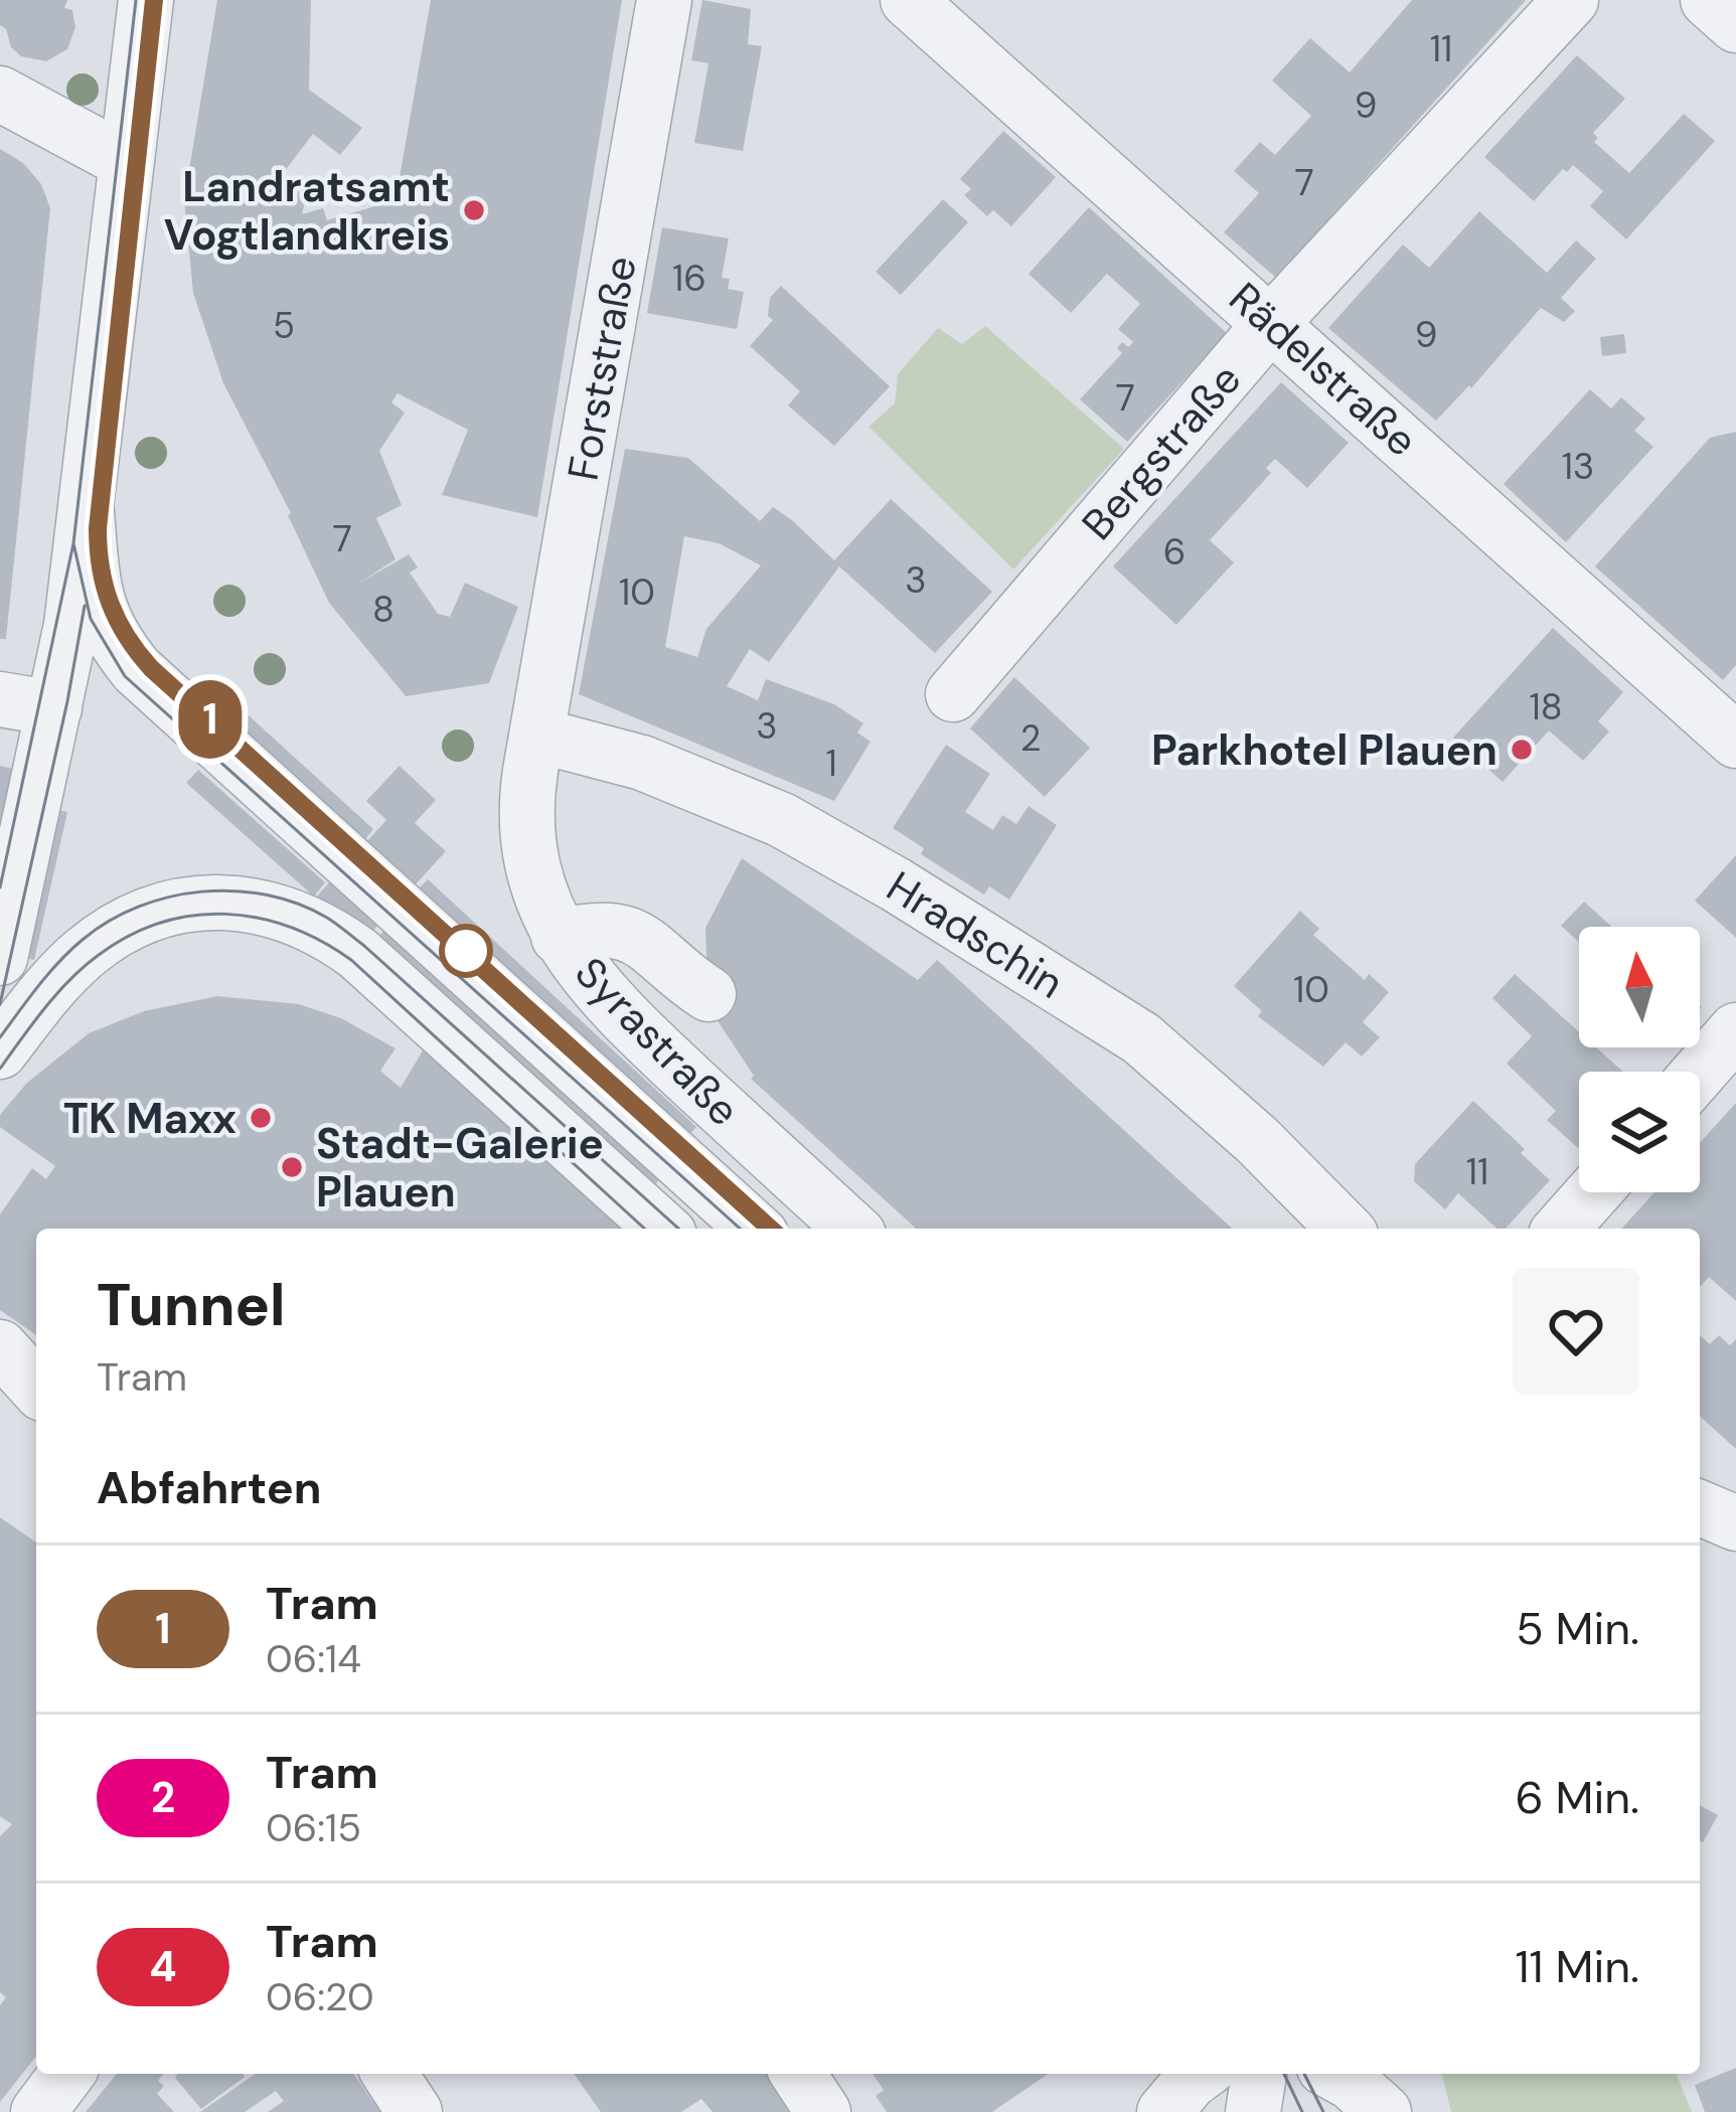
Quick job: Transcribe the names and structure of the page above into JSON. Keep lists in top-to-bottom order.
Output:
{
  "streets": {
    "street": [
      "Forststraße",
      "Rädelstraße",
      "Bergstraße",
      "Hradschin",
      "Syrastraße"
    ]
  },
  "crossings": [
    ["Forststraße", "Hradschin"],
    ["Forststraße", "Syrastraße"],
    ["Rädelstraße", "Bergstraße"],
    ["Hradschin", "Syrastraße"]
  ],
  "places": [
    "Landratsamt Vogtlandkreis",
    "Parkhotel Plauen",
    "TK Maxx",
    "Stadt-Galerie Plauen"
  ],
  "lines": ["tram line 1"],
  "house_numbers": [
    "11",
    "9",
    "7",
    "16",
    "5",
    "9",
    "7",
    "13",
    "7",
    "6",
    "3",
    "10",
    "8",
    "18",
    "3",
    "2",
    "1",
    "10",
    "11"
  ],
  "north": "top",
  "page": {
    "on_map": "1",
    "heading": [
      ["Tunnel", "Tram"],
      "Abfahrten"
    ],
    "list": [
      {
        "mark": "1",
        "name": "Tram",
        "note": "06:14",
        "value": "5 Min."
      },
      {
        "mark": "2",
        "name": "Tram",
        "note": "06:15",
        "value": "6 Min."
      },
      {
        "mark": "4",
        "name": "Tram",
        "note": "06:20",
        "value": "11 Min."
      }
    ]
  }
}
